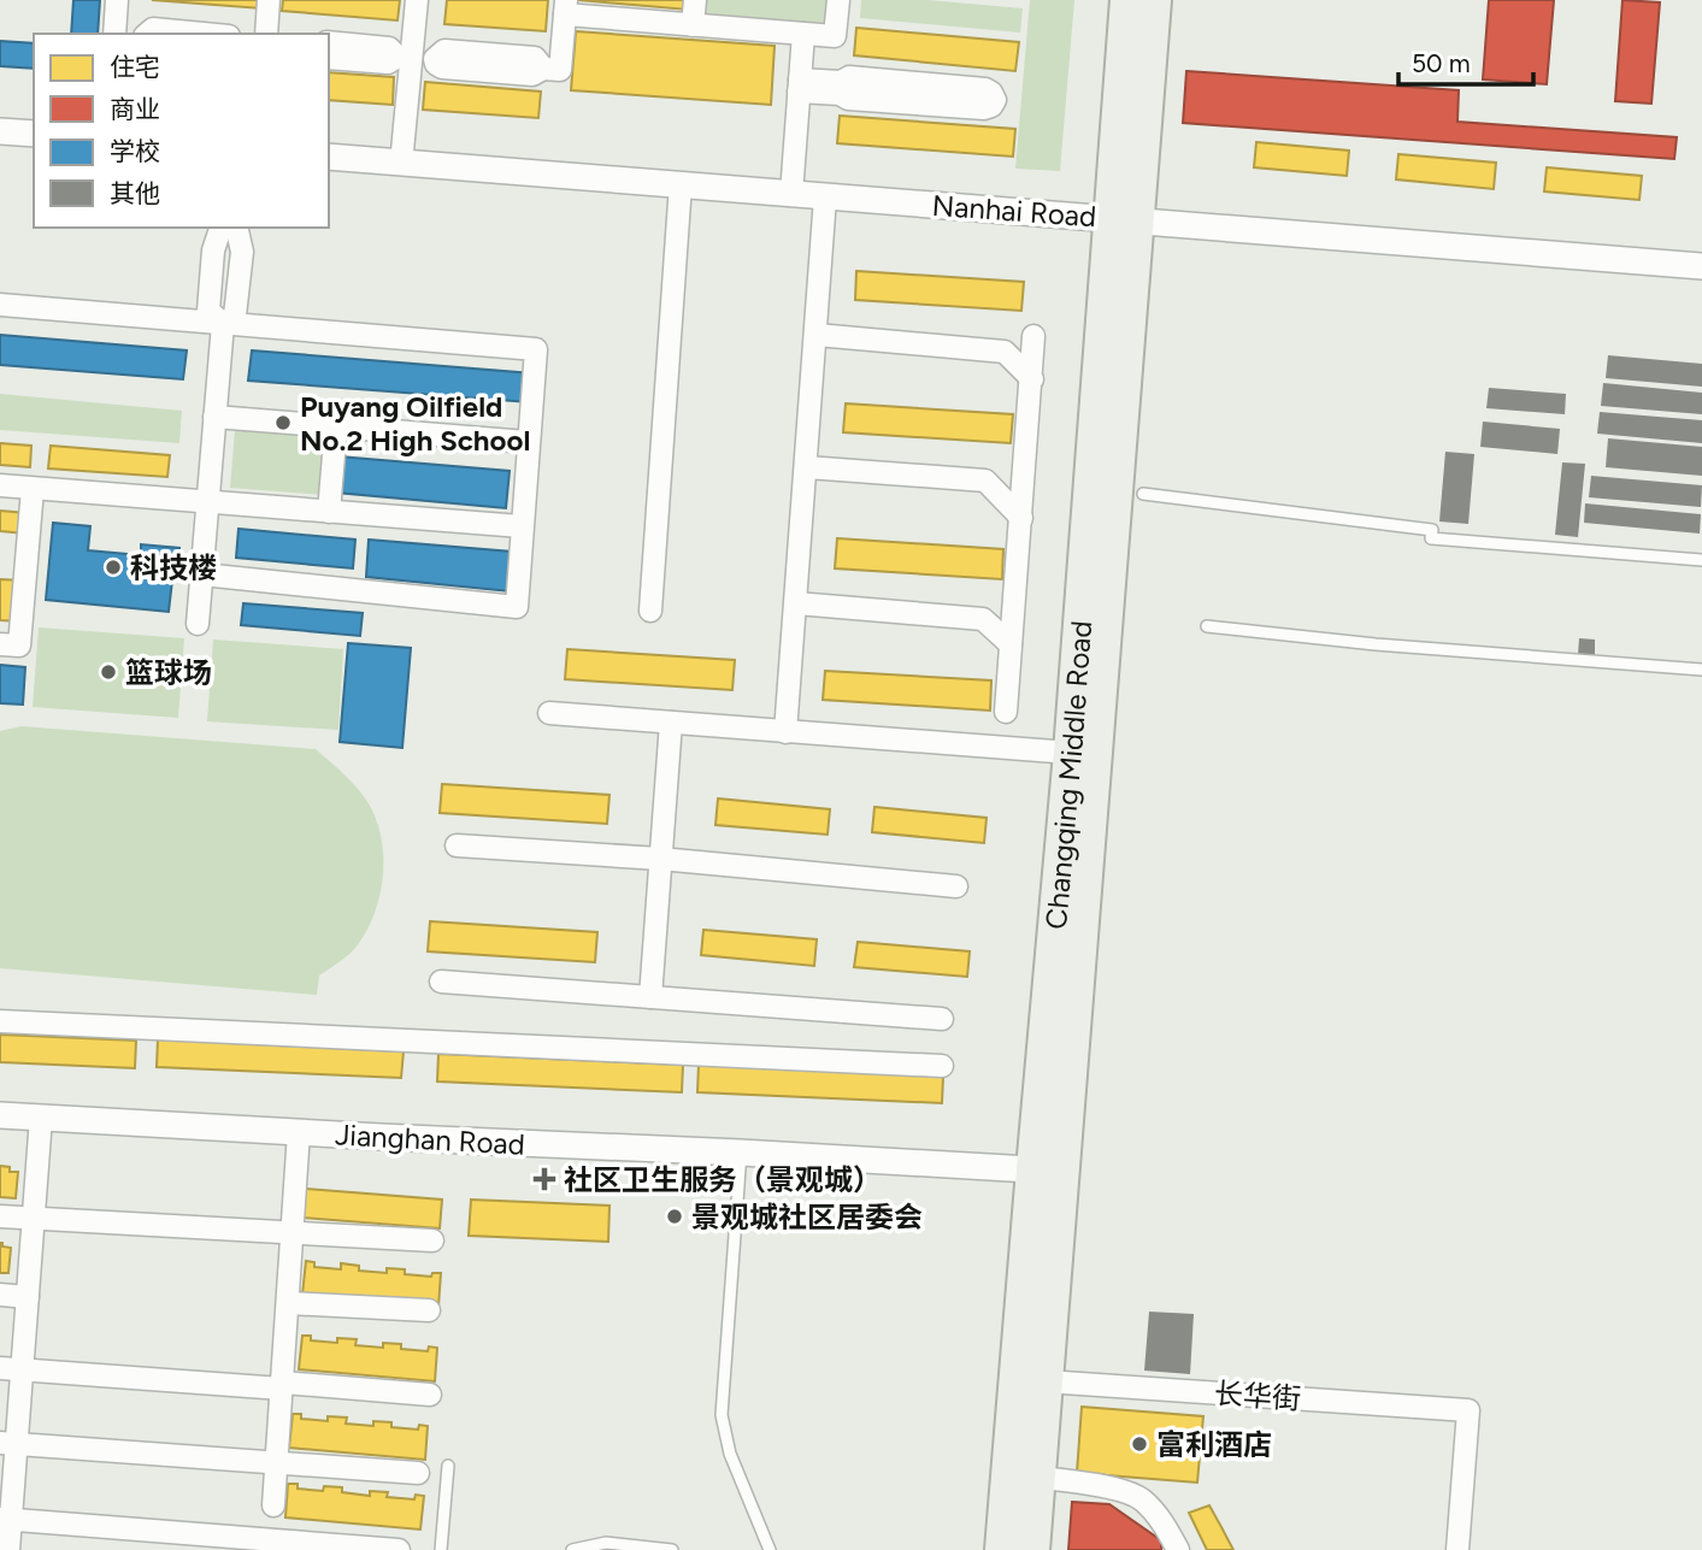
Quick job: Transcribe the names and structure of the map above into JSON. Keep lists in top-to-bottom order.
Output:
{
  "streets": {
    "main road": ["Changqing Middle Road"],
    "street": ["Nanhai Road", "Jianghan Road", "长华街"]
  },
  "crossings": [
    ["Nanhai Road", "Changqing Middle Road"],
    ["Changqing Middle Road", "Jianghan Road"],
    ["Changqing Middle Road", "长华街"]
  ],
  "places": {
    "other": [
      "Puyang Oilfield No.2 High School",
      "科技楼",
      "篮球场",
      "景观城社区居委会",
      "富利酒店"
    ],
    "health": ["社区卫生服务（景观城）"]
  },
  "legend": [
    "住宅",
    "商业",
    "学校",
    "其他"
  ],
  "scale_bar": "50 m"
}
